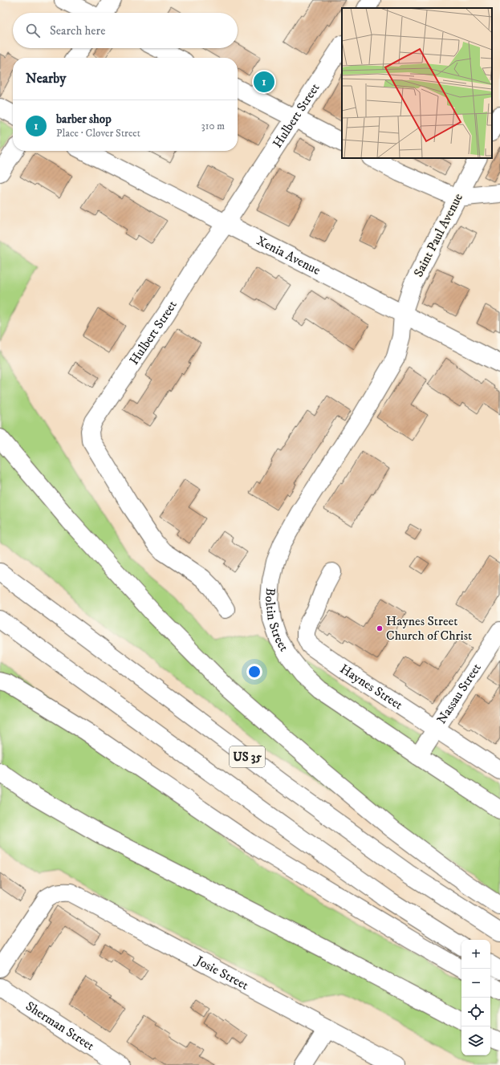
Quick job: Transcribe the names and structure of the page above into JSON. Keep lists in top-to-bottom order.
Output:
{
  "streets": {
    "main road": [
      "Hulbert Street",
      "Saint Paul Avenue",
      "Xenia Avenue",
      "Boltin Street",
      "Haynes Street",
      "Nassau Street",
      "US 35",
      "Josie Street",
      "Sherman Street"
    ]
  },
  "crossings": [
    ["Hulbert Street", "Xenia Avenue"],
    ["Saint Paul Avenue", "Xenia Avenue"],
    ["Saint Paul Avenue", "Boltin Street"],
    ["Xenia Avenue", "Boltin Street"],
    ["Boltin Street", "Nassau Street"],
    ["Haynes Street", "Nassau Street"]
  ],
  "places": ["Haynes Street Church of Christ"],
  "page": {
    "search": "Search here",
    "heading": "Nearby",
    "pins": "1",
    "list": [
      {
        "mark": "1",
        "name": "barber shop",
        "note": "Place · Clover Street",
        "value": "310 m"
      }
    ],
    "map_buttons": ["+", "−"]
  }
}
